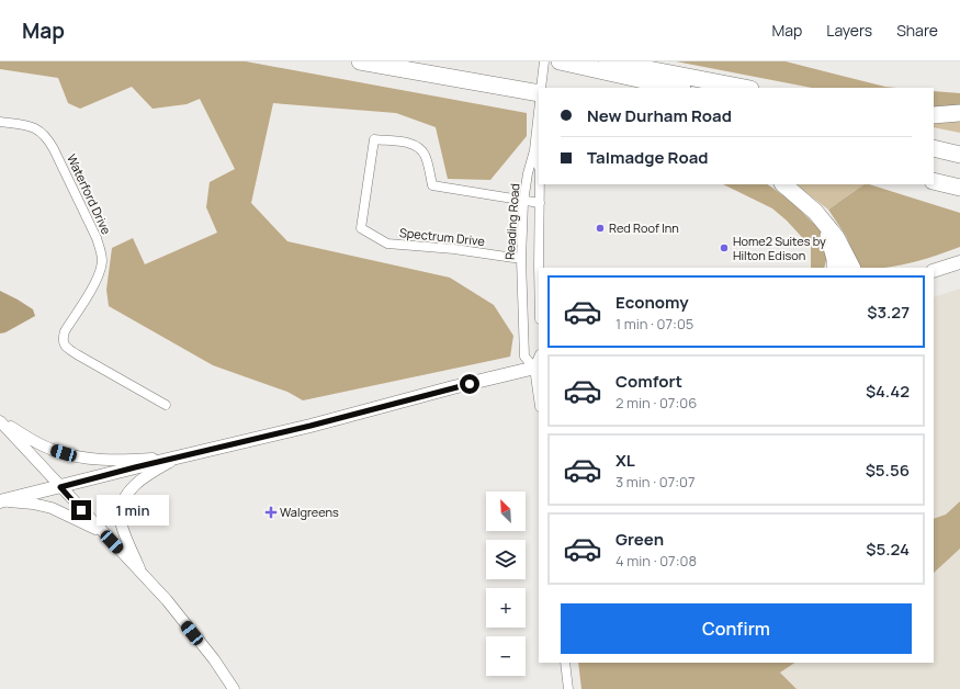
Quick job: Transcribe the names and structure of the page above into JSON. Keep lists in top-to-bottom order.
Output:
{
  "streets": {
    "street": ["Waterford Drive", "Reading Road", "Spectrum Drive"]
  },
  "crossings": [
    ["Reading Road", "Spectrum Drive"]
  ],
  "places": {
    "other": ["Red Roof Inn", "Home2 Suites by Hilton Edison"],
    "health": ["Walgreens"]
  },
  "north": "top left",
  "page": {
    "header": "Map",
    "nav": ["Map", "Layers", "Share"],
    "banner": ["New Durham Road", "Talmadge Road"],
    "list": [
      {
        "name": "Economy",
        "note": "1 min · 07:05",
        "value": "$3.27"
      },
      {
        "name": "Comfort",
        "note": "2 min · 07:06",
        "value": "$4.42"
      },
      {
        "name": "XL",
        "note": "3 min · 07:07",
        "value": "$5.56"
      },
      {
        "name": "Green",
        "note": "4 min · 07:08",
        "value": "$5.24"
      }
    ],
    "map_buttons": ["+", "−"],
    "bubble": "1 min",
    "buttons": "Confirm"
  }
}
